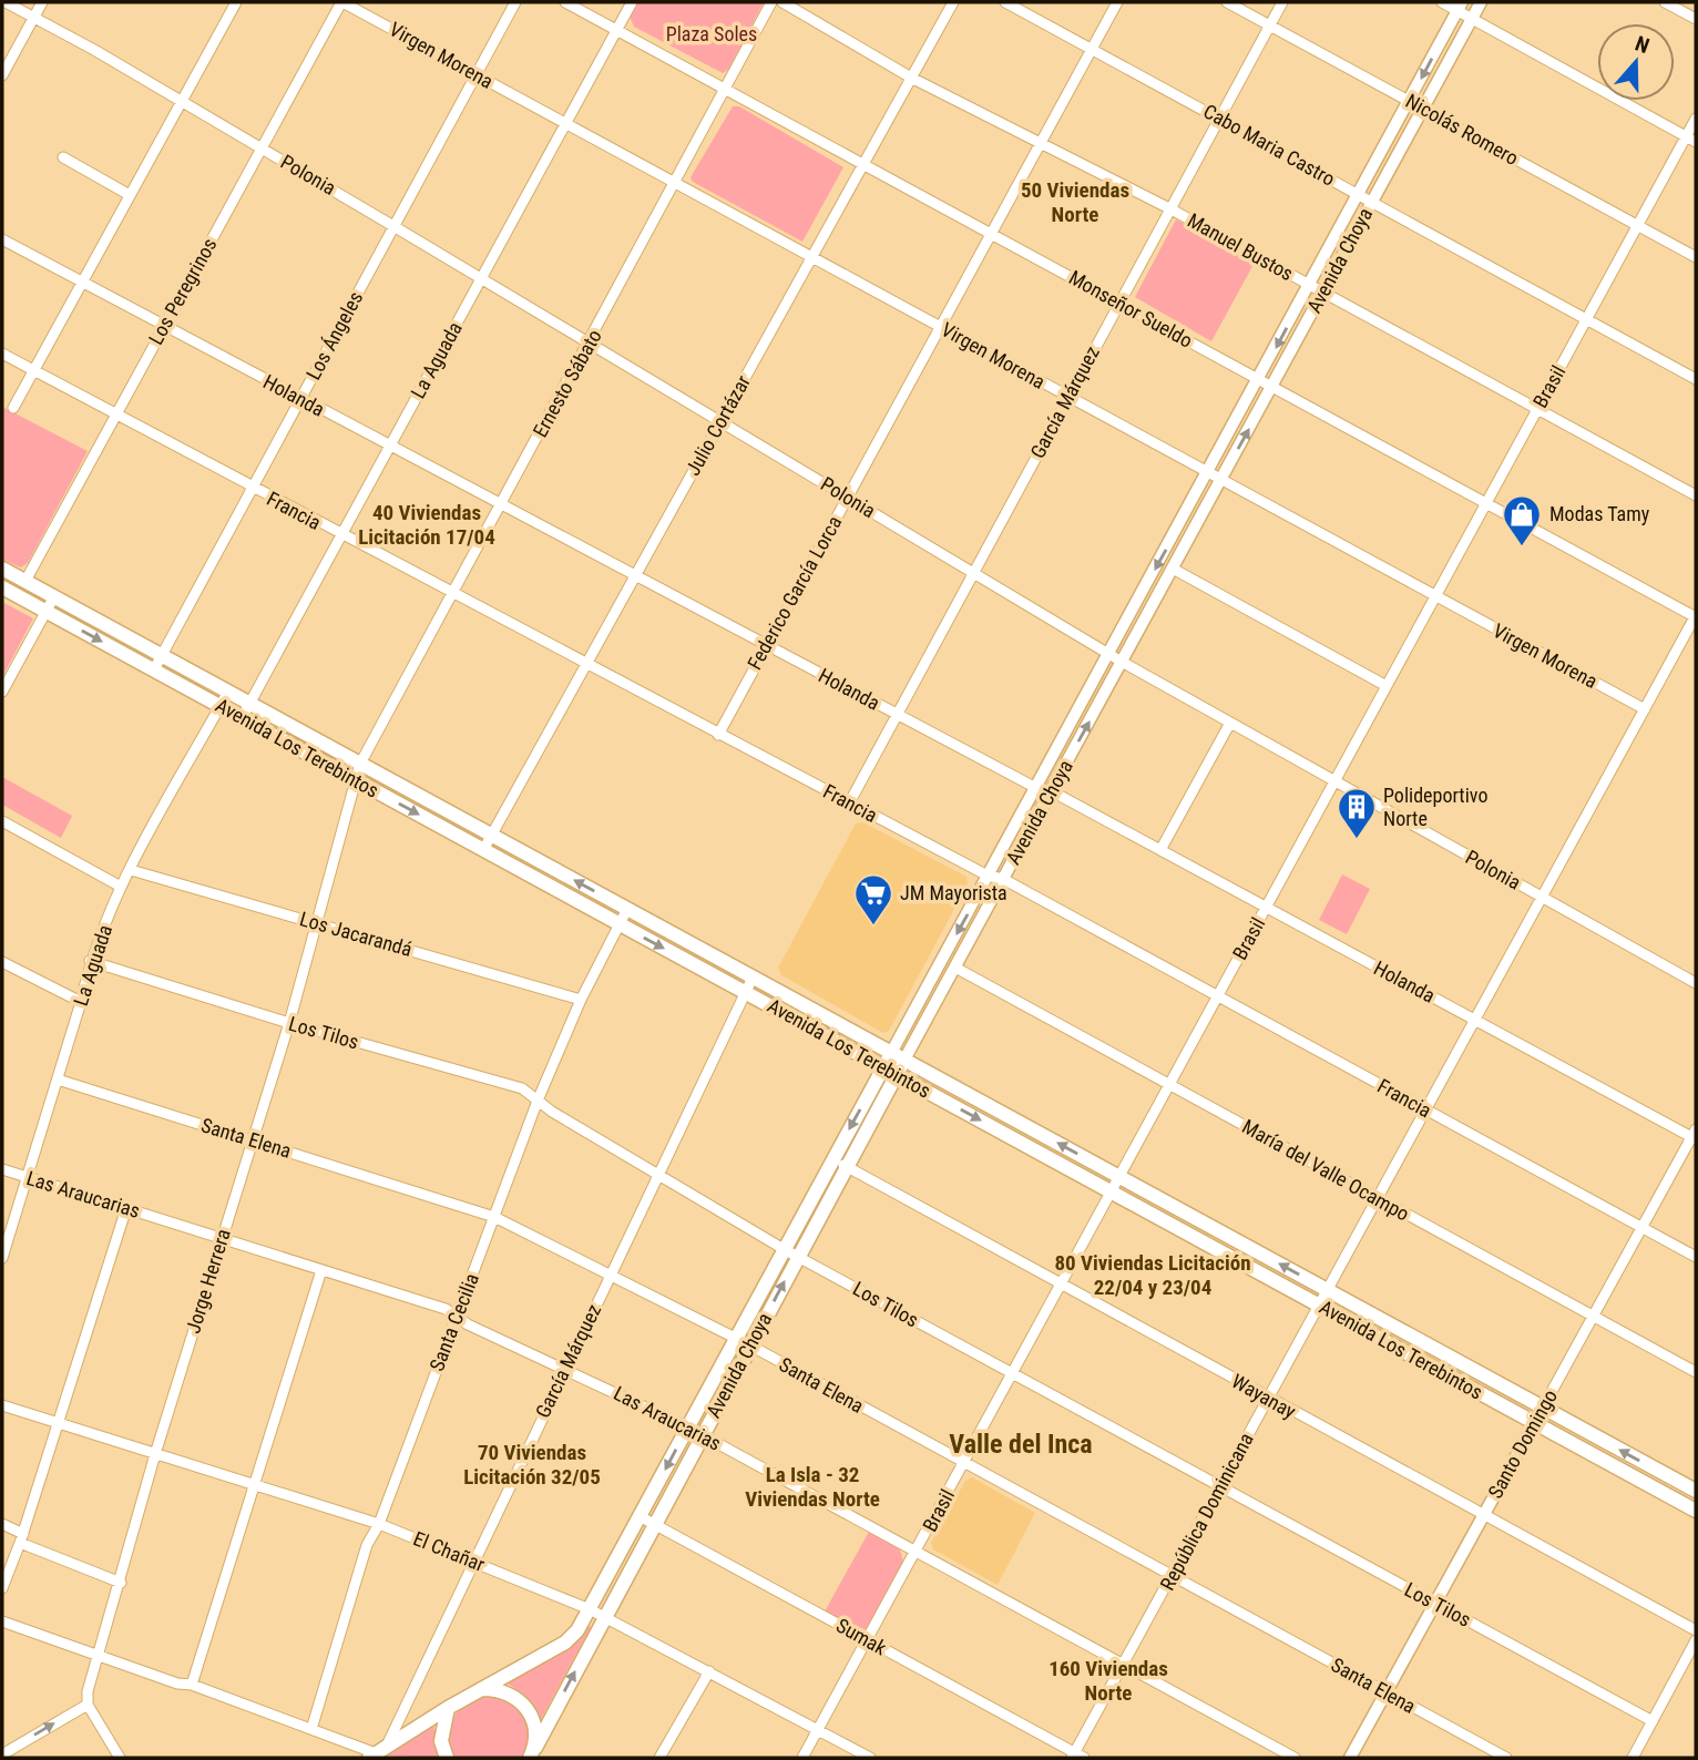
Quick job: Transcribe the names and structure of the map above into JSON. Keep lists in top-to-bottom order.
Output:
{
  "streets": {
    "main road": ["Avenida Choya", "Avenida Los Terebintos"],
    "street": [
      "Virgen Morena",
      "Nicolás Romero",
      "Cabo Maria Castro",
      "Polonia",
      "Manuel Bustos",
      "Los Peregrinos",
      "Monseñor Sueldo",
      "Los Ángeles",
      "La Aguada",
      "Ernesto Sábato",
      "Brasil",
      "Holanda",
      "García Márquez",
      "Julio Cortázar",
      "Francia",
      "Federico García Lorca",
      "Los Jacarandá",
      "Los Tilos",
      "Santa Elena",
      "María del Valle Ocampo",
      "Las Araucarias",
      "Jorge Herrera",
      "Santa Cecilia",
      "Wayanay",
      "Santo Domingo",
      "República Dominicana",
      "El Chañar",
      "Sumak"
    ]
  },
  "crossings": [
    ["Virgen Morena", "Avenida Choya"],
    ["Virgen Morena", "Los Peregrinos"],
    ["Virgen Morena", "Los Ángeles"],
    ["Virgen Morena", "La Aguada"],
    ["Virgen Morena", "Ernesto Sábato"],
    ["Virgen Morena", "Brasil"],
    ["Virgen Morena", "García Márquez"],
    ["Virgen Morena", "Julio Cortázar"],
    ["Virgen Morena", "Federico García Lorca"],
    ["Virgen Morena", "República Dominicana"],
    ["Nicolás Romero", "Avenida Choya"],
    ["Nicolás Romero", "Brasil"],
    ["Nicolás Romero", "García Márquez"],
    ["Cabo Maria Castro", "Avenida Choya"],
    ["Cabo Maria Castro", "Brasil"],
    ["Cabo Maria Castro", "García Márquez"],
    ["Cabo Maria Castro", "Federico García Lorca"],
    ["Polonia", "Avenida Choya"],
    ["Polonia", "Los Peregrinos"],
    ["Polonia", "Los Ángeles"],
    ["Polonia", "La Aguada"],
    ["Polonia", "Ernesto Sábato"],
    ["Polonia", "Brasil"],
    ["Polonia", "García Márquez"],
    ["Polonia", "Julio Cortázar"],
    ["Polonia", "Federico García Lorca"],
    ["Polonia", "República Dominicana"],
    ["Manuel Bustos", "Avenida Choya"],
    ["Manuel Bustos", "Brasil"],
    ["Manuel Bustos", "García Márquez"],
    ["Manuel Bustos", "Julio Cortázar"],
    ["Manuel Bustos", "Federico García Lorca"],
    ["Avenida Choya", "Monseñor Sueldo"],
    ["Avenida Choya", "Holanda"],
    ["Avenida Choya", "Francia"],
    ["Avenida Choya", "Avenida Los Terebintos"],
    ["Avenida Choya", "Los Tilos"],
    ["Avenida Choya", "Santa Elena"],
    ["Avenida Choya", "María del Valle Ocampo"],
    ["Avenida Choya", "Las Araucarias"],
    ["Avenida Choya", "Wayanay"],
    ["Avenida Choya", "El Chañar"],
    ["Avenida Choya", "Sumak"],
    ["Los Peregrinos", "Holanda"],
    ["Los Peregrinos", "Francia"],
    ["Los Peregrinos", "Avenida Los Terebintos"],
    ["Monseñor Sueldo", "La Aguada"],
    ["Monseñor Sueldo", "Ernesto Sábato"],
    ["Monseñor Sueldo", "Brasil"],
    ["Monseñor Sueldo", "García Márquez"],
    ["Monseñor Sueldo", "Julio Cortázar"],
    ["Monseñor Sueldo", "Federico García Lorca"],
    ["Monseñor Sueldo", "República Dominicana"],
    ["Los Ángeles", "Holanda"],
    ["Los Ángeles", "Francia"],
    ["Los Ángeles", "Avenida Los Terebintos"],
    ["La Aguada", "Holanda"],
    ["La Aguada", "Francia"],
    ["La Aguada", "Avenida Los Terebintos"],
    ["La Aguada", "Los Jacarandá"],
    ["La Aguada", "Los Tilos"],
    ["La Aguada", "Santa Elena"],
    ["La Aguada", "Las Araucarias"],
    ["Ernesto Sábato", "Holanda"],
    ["Ernesto Sábato", "Francia"],
    ["Ernesto Sábato", "Avenida Los Terebintos"],
    ["Ernesto Sábato", "Jorge Herrera"],
    ["Brasil", "Holanda"],
    ["Brasil", "Francia"],
    ["Brasil", "Avenida Los Terebintos"],
    ["Brasil", "Los Tilos"],
    ["Brasil", "Santa Elena"],
    ["Brasil", "María del Valle Ocampo"],
    ["Brasil", "Las Araucarias"],
    ["Brasil", "Wayanay"],
    ["Brasil", "El Chañar"],
    ["Brasil", "Sumak"],
    ["Holanda", "García Márquez"],
    ["Holanda", "Julio Cortázar"],
    ["Holanda", "Federico García Lorca"],
    ["Holanda", "Santo Domingo"],
    ["Holanda", "República Dominicana"],
    ["García Márquez", "Francia"],
    ["García Márquez", "Avenida Los Terebintos"],
    ["García Márquez", "Los Tilos"],
    ["García Márquez", "Santa Elena"],
    ["García Márquez", "Las Araucarias"],
    ["García Márquez", "El Chañar"],
    ["Julio Cortázar", "Francia"],
    ["Julio Cortázar", "Avenida Los Terebintos"],
    ["Francia", "Federico García Lorca"],
    ["Francia", "Santo Domingo"],
    ["Francia", "República Dominicana"],
    ["Avenida Los Terebintos", "Jorge Herrera"],
    ["Avenida Los Terebintos", "Santa Cecilia"],
    ["Avenida Los Terebintos", "Santo Domingo"],
    ["Avenida Los Terebintos", "República Dominicana"],
    ["Los Jacarandá", "Jorge Herrera"],
    ["Los Jacarandá", "Santa Cecilia"],
    ["Los Tilos", "Jorge Herrera"],
    ["Los Tilos", "Santa Cecilia"],
    ["Los Tilos", "Santo Domingo"],
    ["Los Tilos", "República Dominicana"],
    ["Santa Elena", "Jorge Herrera"],
    ["Santa Elena", "Santa Cecilia"],
    ["Santa Elena", "Santo Domingo"],
    ["Santa Elena", "República Dominicana"],
    ["María del Valle Ocampo", "Santo Domingo"],
    ["María del Valle Ocampo", "República Dominicana"],
    ["Las Araucarias", "Jorge Herrera"],
    ["Las Araucarias", "Santa Cecilia"],
    ["Las Araucarias", "República Dominicana"],
    ["Jorge Herrera", "El Chañar"],
    ["Santa Cecilia", "El Chañar"],
    ["Wayanay", "Santo Domingo"],
    ["Wayanay", "República Dominicana"],
    ["República Dominicana", "Sumak"]
  ],
  "districts": [
    "50 Viviendas Norte",
    "40 Viviendas Licitación 17/04",
    "80 Viviendas Licitación 22/04 y 23/04",
    "Valle del Inca",
    "70 Viviendas Licitación 32/05",
    "La Isla - 32 Viviendas Norte",
    "160 Viviendas Norte"
  ],
  "parks": ["Plaza Soles"],
  "places": {
    "shop": ["Modas Tamy"],
    "building": ["Polideportivo Norte"],
    "supermarket": ["JM Mayorista"]
  },
  "north": "top"
}
